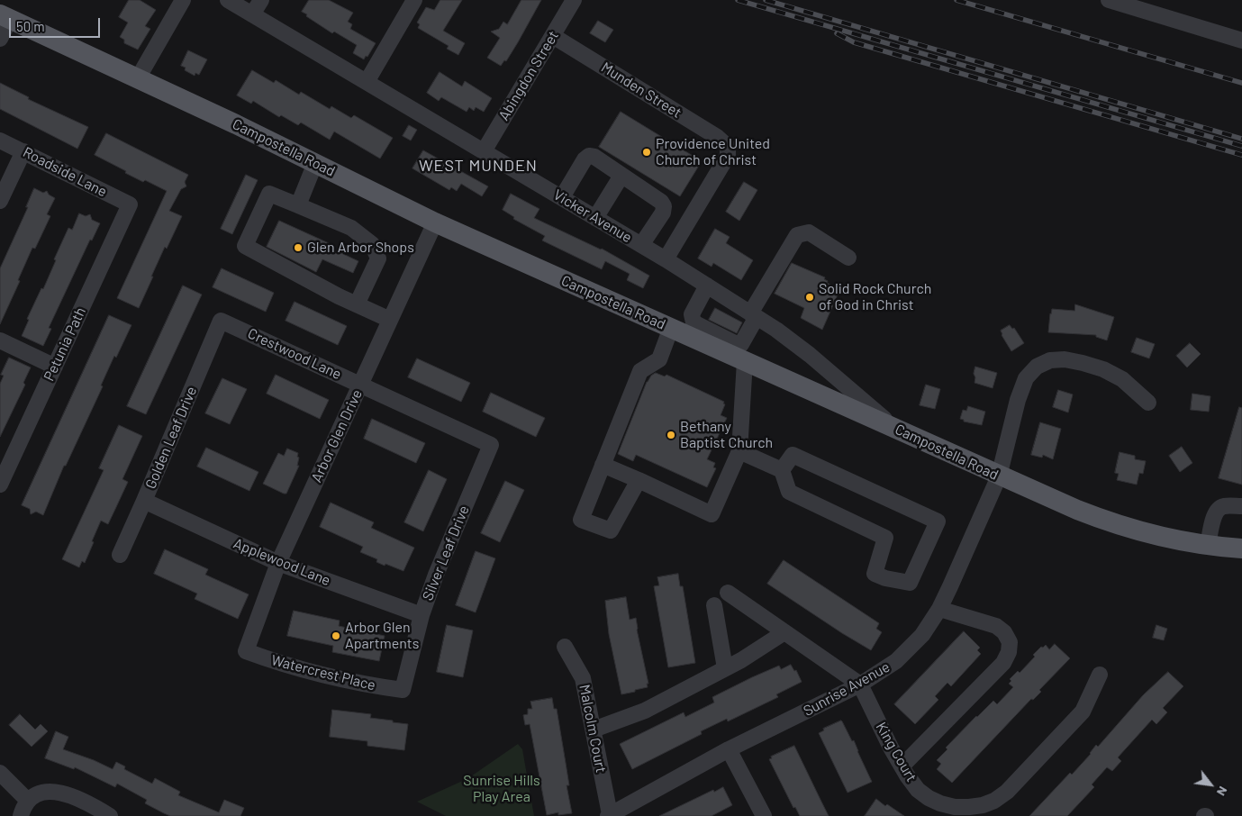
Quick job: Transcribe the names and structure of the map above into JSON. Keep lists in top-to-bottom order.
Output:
{
  "streets": {
    "main road": ["Campostella Road"],
    "street": [
      "Abingdon Street",
      "Munden Street",
      "Roadside Lane",
      "Vicker Avenue",
      "Petunia Path",
      "Crestwood Lane",
      "Arbor Glen Drive",
      "Golden Leaf Drive",
      "Silver Leaf Drive",
      "Applewood Lane",
      "Watercrest Place",
      "Sunrise Avenue",
      "Malcolm Court",
      "King Court"
    ]
  },
  "crossings": [
    ["Abingdon Street", "Munden Street"],
    ["Abingdon Street", "Vicker Avenue"],
    ["Munden Street", "Vicker Avenue"],
    ["Campostella Road", "Vicker Avenue"],
    ["Campostella Road", "Arbor Glen Drive"],
    ["Campostella Road", "Sunrise Avenue"],
    ["Roadside Lane", "Petunia Path"],
    ["Crestwood Lane", "Arbor Glen Drive"],
    ["Crestwood Lane", "Golden Leaf Drive"],
    ["Crestwood Lane", "Silver Leaf Drive"],
    ["Arbor Glen Drive", "Applewood Lane"],
    ["Arbor Glen Drive", "Watercrest Place"],
    ["Golden Leaf Drive", "Applewood Lane"],
    ["Silver Leaf Drive", "Applewood Lane"],
    ["Silver Leaf Drive", "Watercrest Place"],
    ["Sunrise Avenue", "Malcolm Court"],
    ["Sunrise Avenue", "King Court"]
  ],
  "districts": ["WEST MUNDEN"],
  "parks": ["Sunrise Hills Play Area"],
  "places": [
    "Providence United Church of Christ",
    "Glen Arbor Shops",
    "Solid Rock Church of God in Christ",
    "Bethany Baptist Church",
    "Arbor Glen Apartments"
  ],
  "scale_bar": "50 m",
  "north": "bottom right"
}
